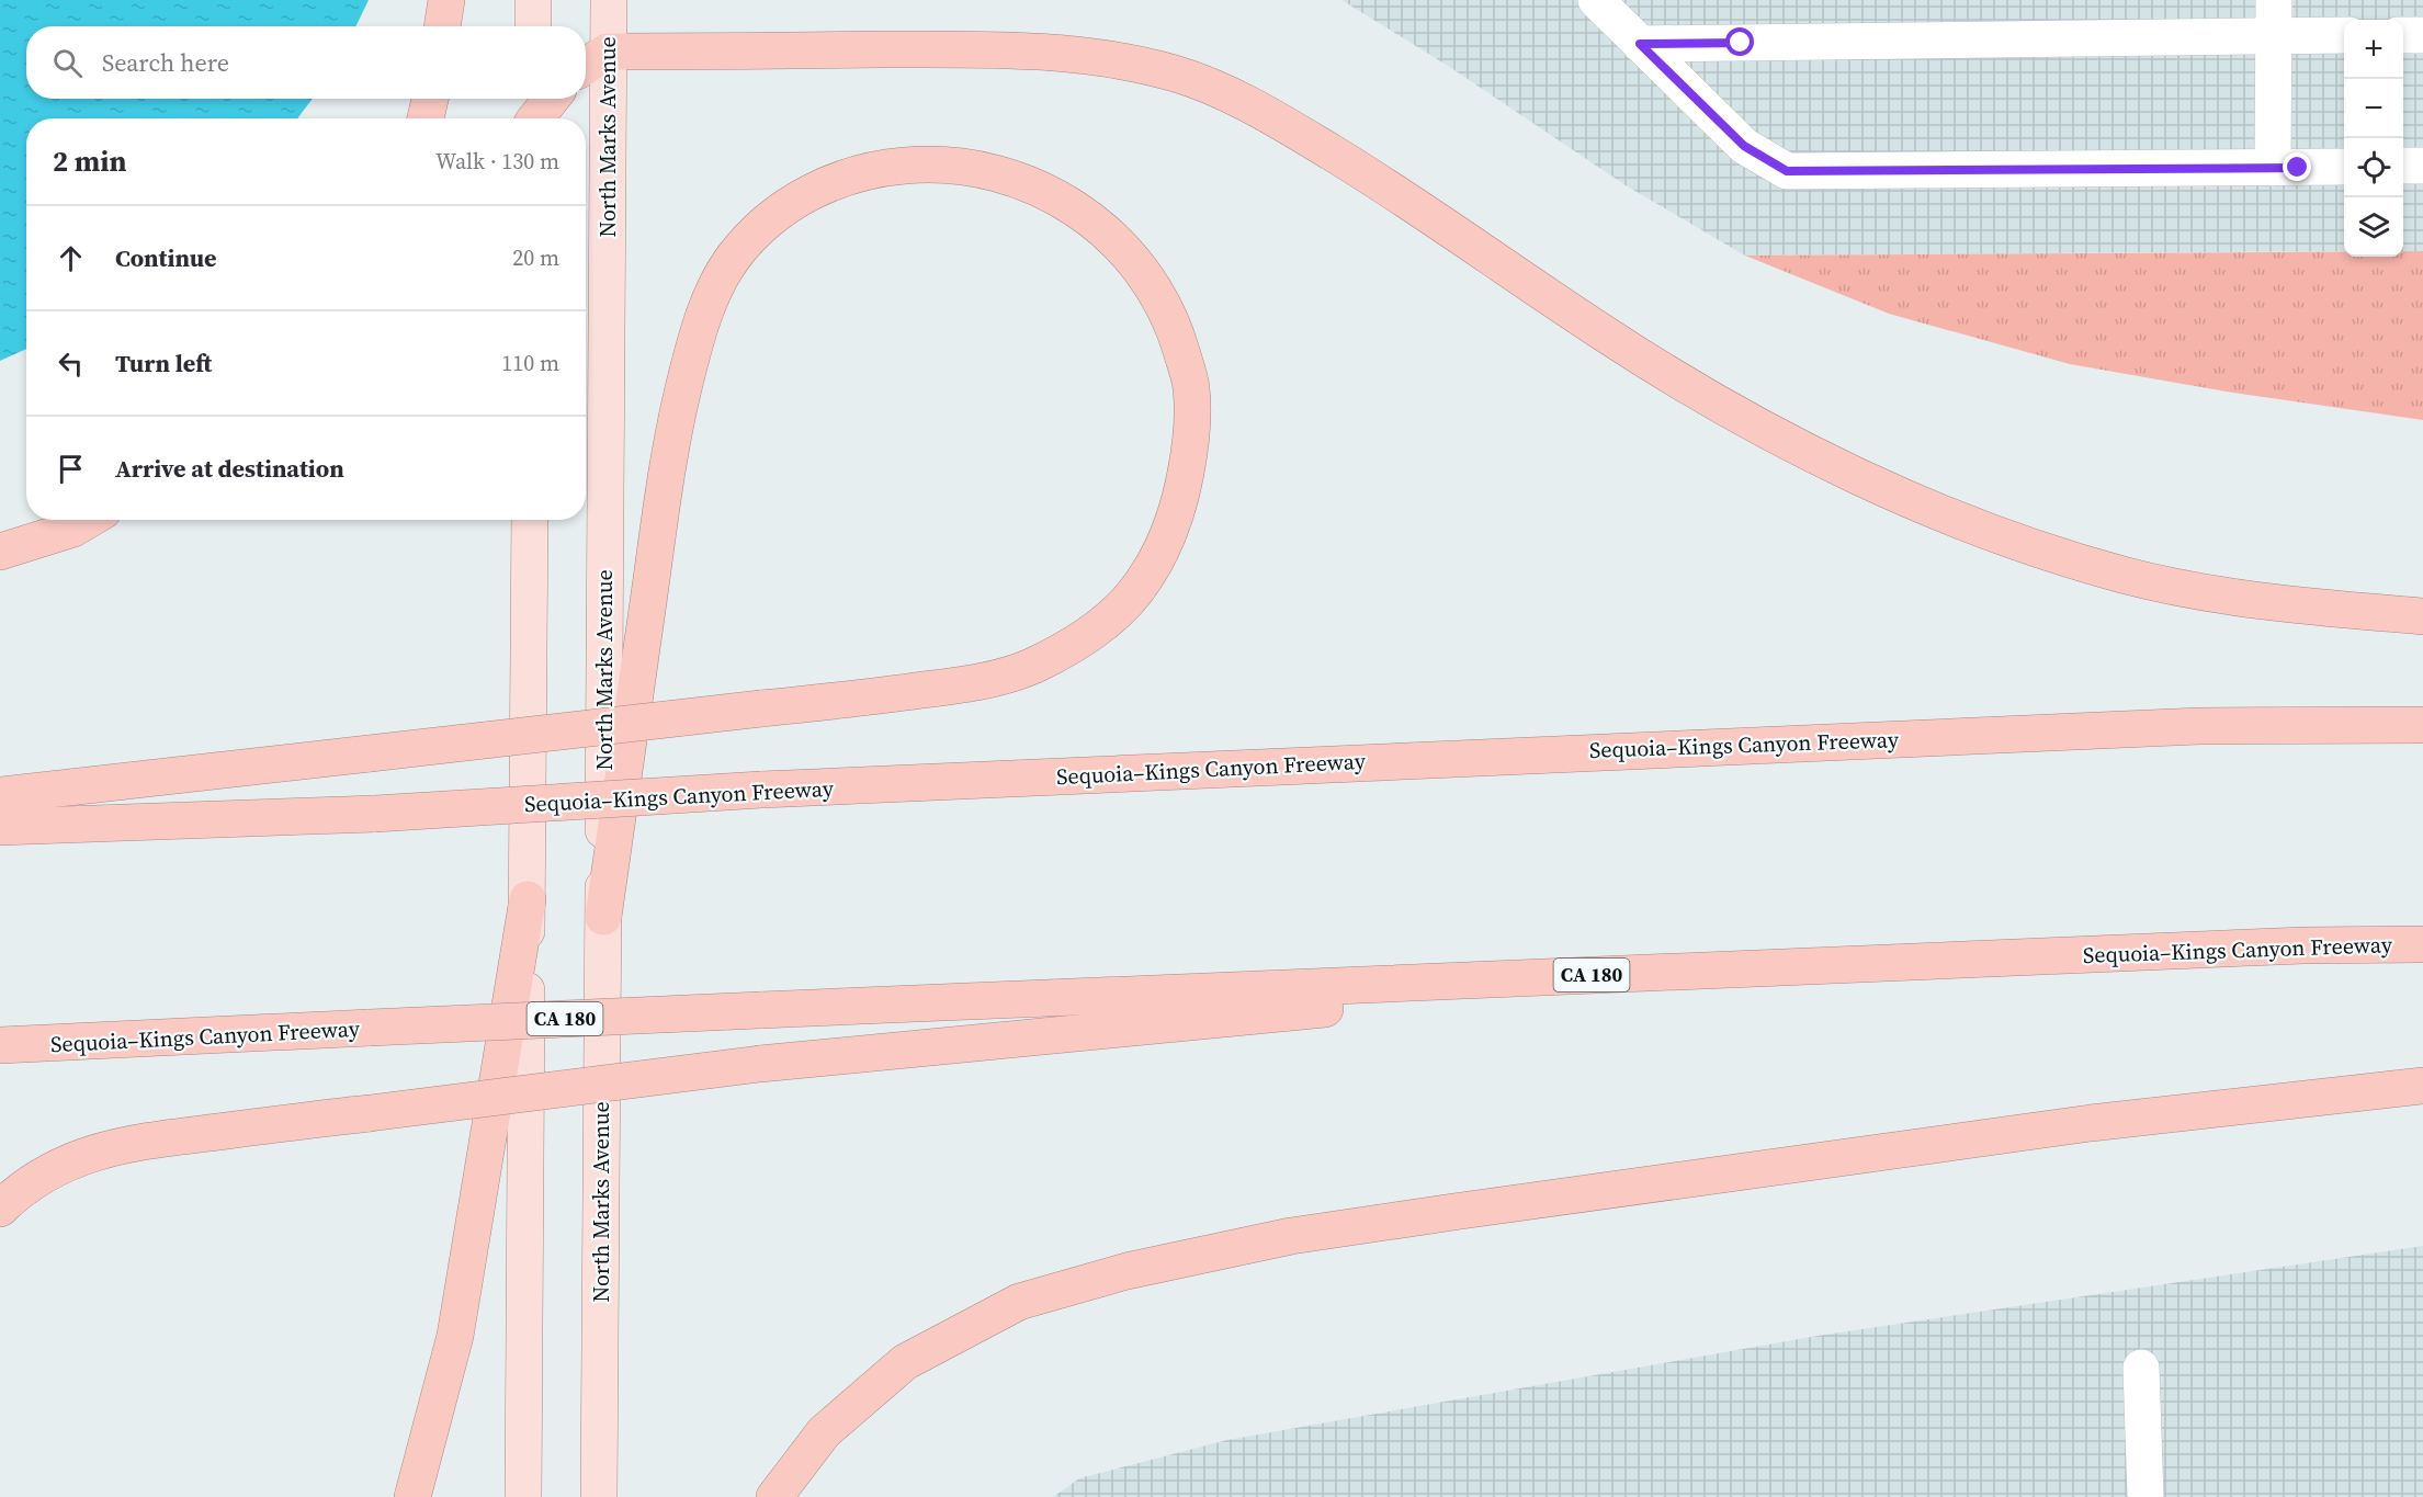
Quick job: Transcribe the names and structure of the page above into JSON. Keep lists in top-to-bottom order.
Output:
{
  "streets": {
    "highway": ["Sequoia–Kings Canyon Freeway", "CA 180"],
    "main road": ["North Marks Avenue"]
  },
  "page": {
    "map_buttons": ["+", "−"],
    "search": "Search here",
    "heading": ["2 min", "Walk · 130 m"],
    "list": [
      ["Continue", "20 m"],
      ["Turn left", "110 m"],
      "Arrive at destination"
    ]
  }
}
